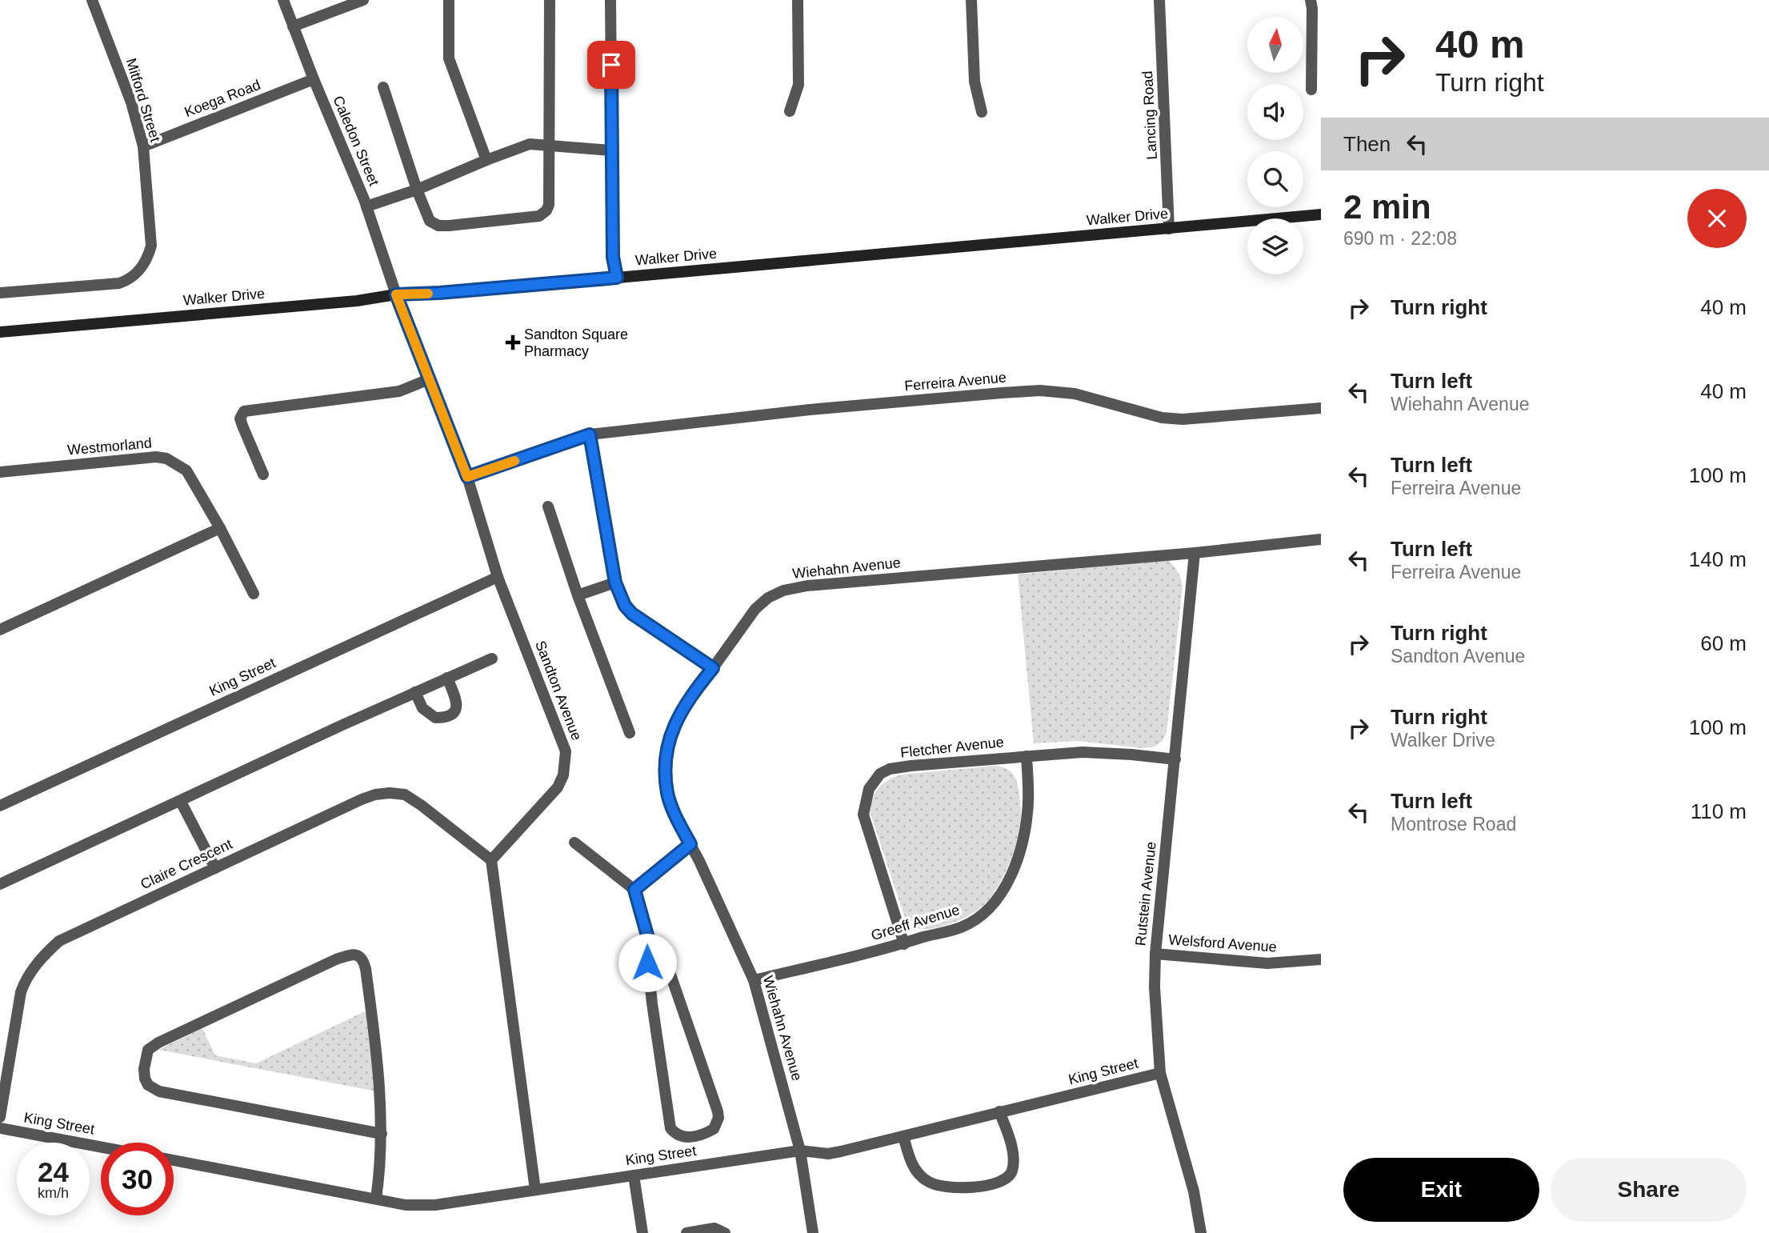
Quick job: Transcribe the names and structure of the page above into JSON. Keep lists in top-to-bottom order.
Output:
{
  "streets": {
    "street": [
      "Koega Road",
      "Mitford Street",
      "Lancing Road",
      "Caledon Street",
      "Walker Drive",
      "Ferreira Avenue",
      "Westmorland",
      "Wiehahn Avenue",
      "King Street",
      "Sandton Avenue",
      "Fletcher Avenue",
      "Claire Crescent",
      "Rutstein Avenue",
      "Greeff Avenue",
      "Welsford Avenue"
    ]
  },
  "crossings": [
    ["Koega Road", "Mitford Street"],
    ["Koega Road", "Caledon Street"],
    ["Lancing Road", "Walker Drive"],
    ["Caledon Street", "Walker Drive"],
    ["Caledon Street", "Sandton Avenue"],
    ["Walker Drive", "Sandton Avenue"],
    ["Ferreira Avenue", "Sandton Avenue"],
    ["Wiehahn Avenue", "King Street"],
    ["Wiehahn Avenue", "Rutstein Avenue"],
    ["Wiehahn Avenue", "Greeff Avenue"],
    ["King Street", "Sandton Avenue"],
    ["King Street", "Rutstein Avenue"],
    ["Sandton Avenue", "Claire Crescent"],
    ["Fletcher Avenue", "Rutstein Avenue"],
    ["Fletcher Avenue", "Greeff Avenue"],
    ["Rutstein Avenue", "Welsford Avenue"]
  ],
  "places": {
    "health": ["Sandton Square Pharmacy"]
  },
  "north": "top",
  "page": {
    "turn": ["40 m", "Turn right"],
    "then": "Then",
    "heading": ["2 min", "690 m · 22:08"],
    "list": [
      {
        "name": "Turn right",
        "value": "40 m"
      },
      {
        "name": "Turn left",
        "note": "Wiehahn Avenue",
        "value": "40 m"
      },
      {
        "name": "Turn left",
        "note": "Ferreira Avenue",
        "value": "100 m"
      },
      {
        "name": "Turn left",
        "note": "Ferreira Avenue",
        "value": "140 m"
      },
      {
        "name": "Turn right",
        "note": "Sandton Avenue",
        "value": "60 m"
      },
      {
        "name": "Turn right",
        "note": "Walker Drive",
        "value": "100 m"
      },
      {
        "name": "Turn left",
        "note": "Montrose Road",
        "value": "110 m"
      }
    ],
    "speed": "24 km/h",
    "limit": "30",
    "buttons": ["Exit", "Share"]
  }
}
